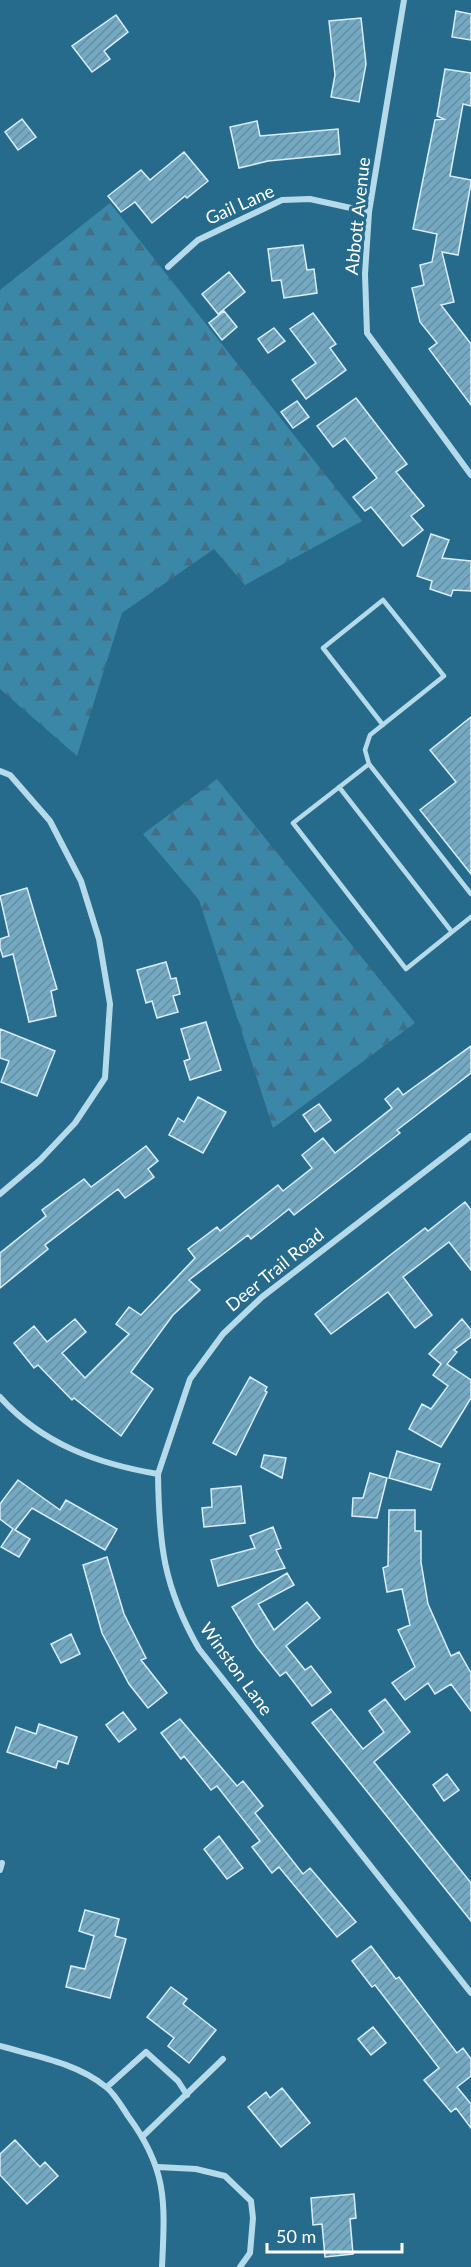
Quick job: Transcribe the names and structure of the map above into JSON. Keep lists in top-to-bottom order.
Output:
{
  "streets": {
    "street": [
      "Gail Lane",
      "Abbott Avenue",
      "Deer Trail Road",
      "Winston Lane"
    ]
  },
  "crossings": [
    ["Gail Lane", "Abbott Avenue"],
    ["Deer Trail Road", "Winston Lane"]
  ],
  "scale_bar": "50 m"
}
